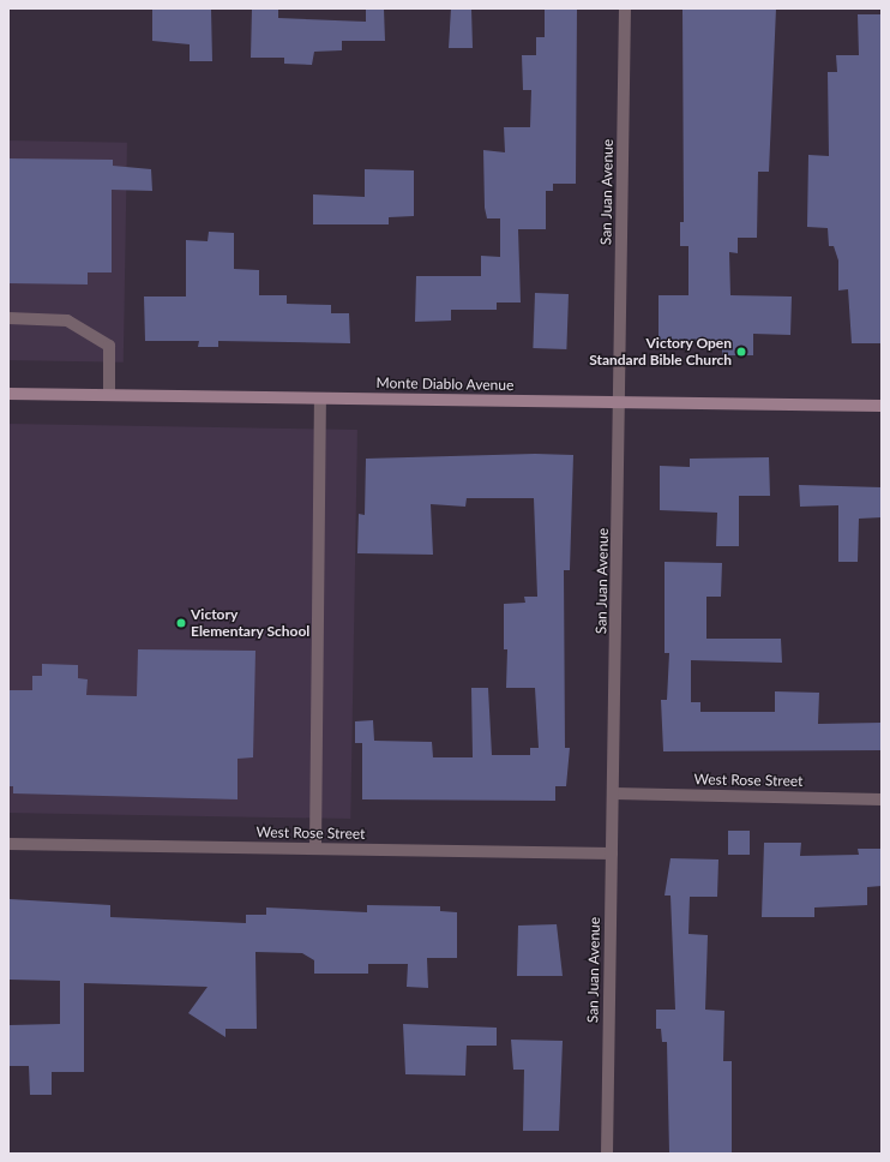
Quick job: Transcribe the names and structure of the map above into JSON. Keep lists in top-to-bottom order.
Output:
{
  "streets": {
    "street": ["San Juan Avenue", "Monte Diablo Avenue", "West Rose Street"]
  },
  "crossings": [
    ["San Juan Avenue", "Monte Diablo Avenue"],
    ["San Juan Avenue", "West Rose Street"]
  ],
  "places": ["Victory Open Standard Bible Church", "Victory Elementary School"]
}
